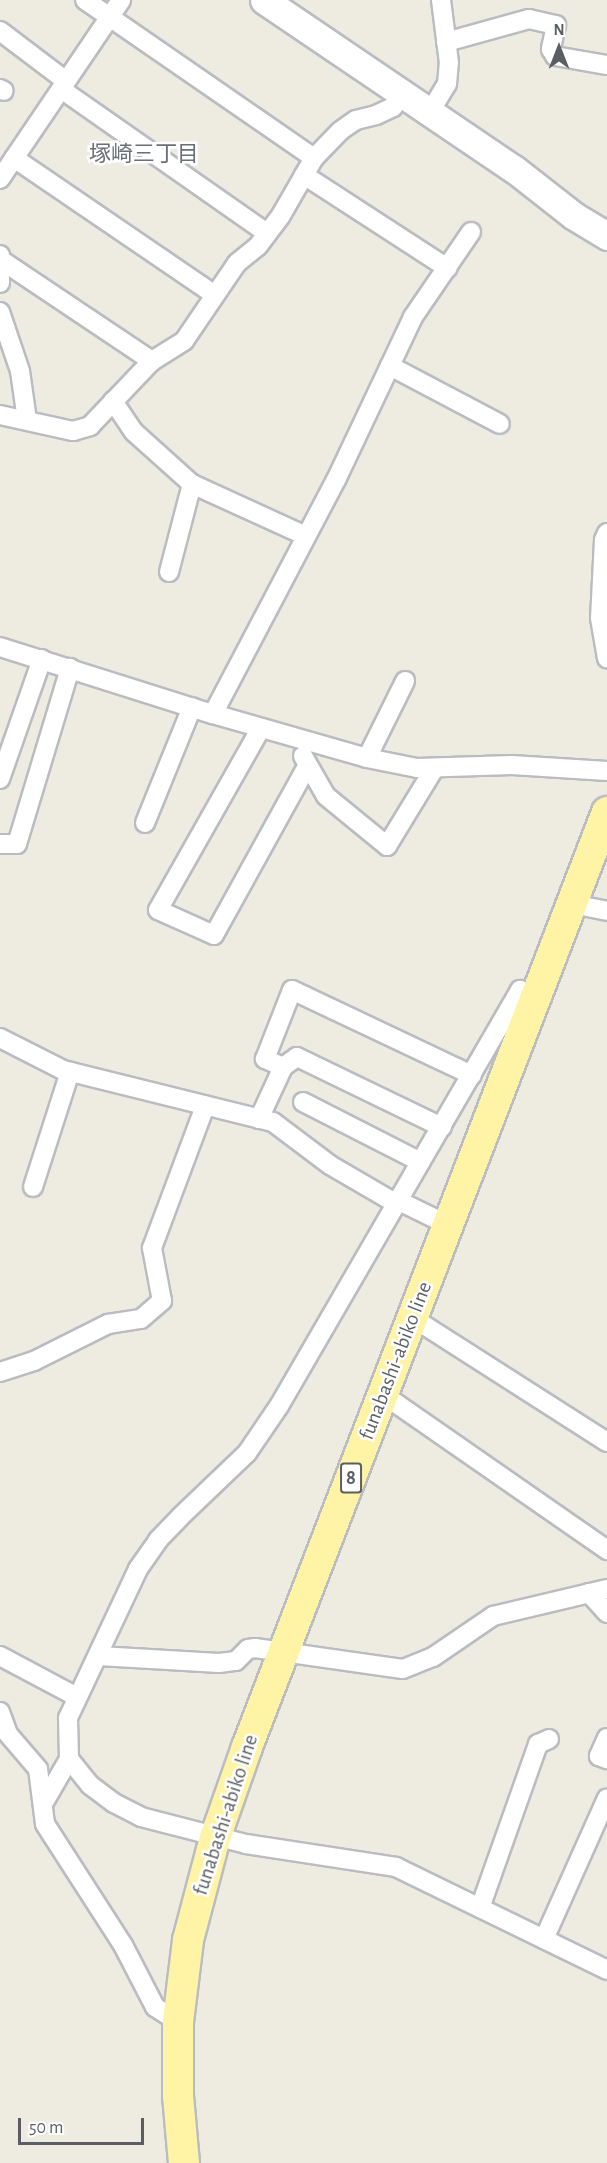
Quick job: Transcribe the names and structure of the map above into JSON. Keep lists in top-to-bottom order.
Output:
{
  "streets": {
    "main road": ["funabashi-abiko line", "8"]
  },
  "districts": ["塚崎三丁目"],
  "scale_bar": "50 m",
  "north": "top"
}
